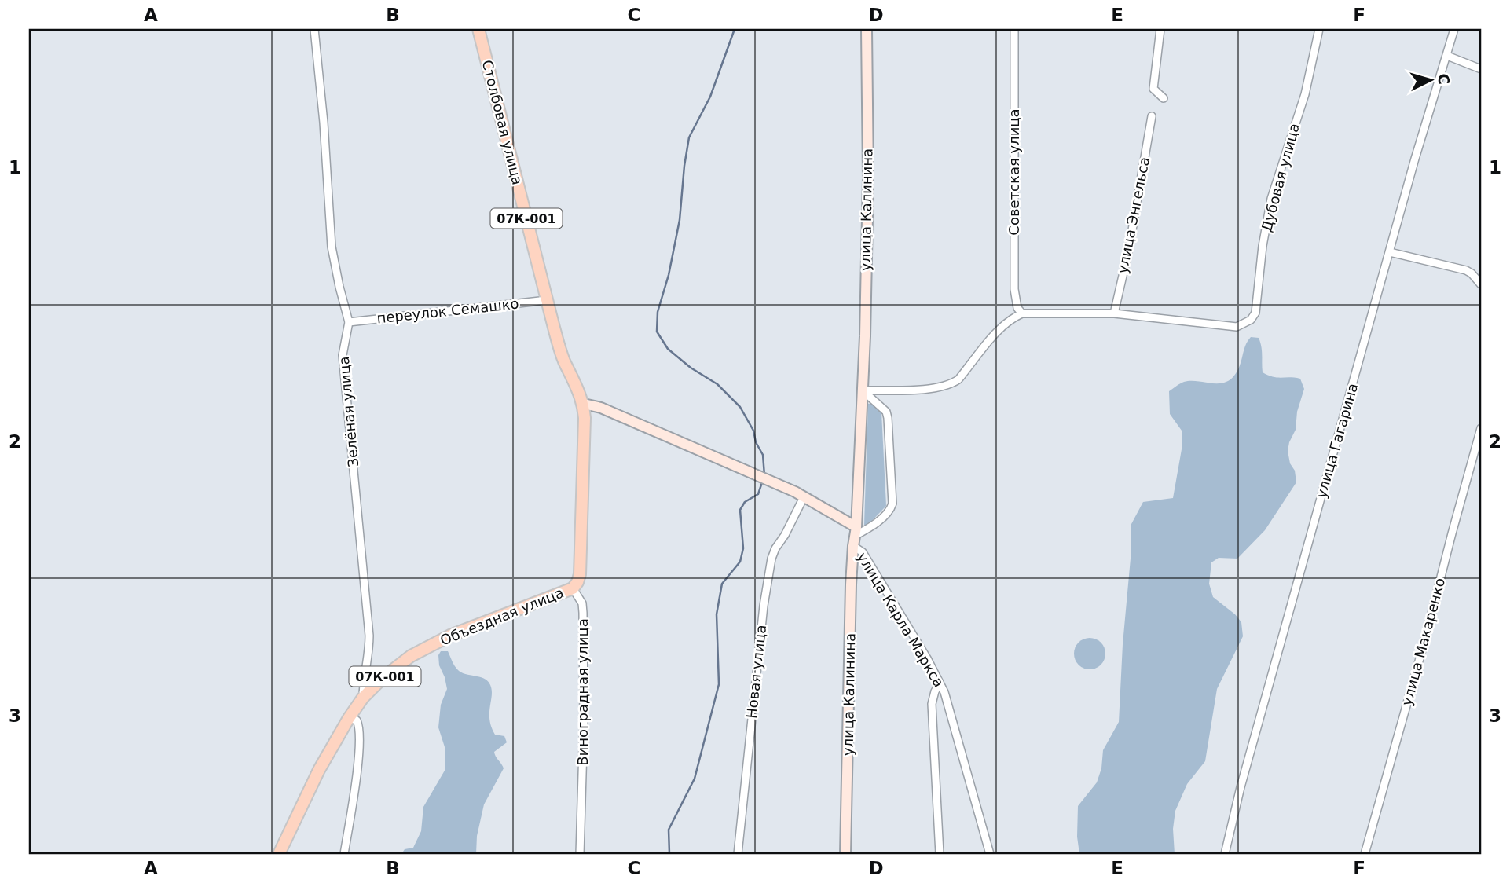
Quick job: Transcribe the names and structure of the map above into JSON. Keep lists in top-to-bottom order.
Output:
{
  "streets": {
    "main road": ["Столбовая улица", "07К-001", "Объездная улица"],
    "street": [
      "Советская улица",
      "Дубовая улица",
      "улица Калинина",
      "улица Энгельса",
      "переулок Семашко",
      "Зелёная улица",
      "улица Гагарина",
      "улица Карла Маркса",
      "улица Макаренко",
      "Новая улица",
      "Виноградная улица"
    ]
  },
  "crossings": [
    ["Столбовая улица", "07К-001"],
    ["Столбовая улица", "переулок Семашко"],
    ["Дубовая улица", "улица Энгельса"],
    ["улица Калинина", "улица Карла Маркса"],
    ["07К-001", "Объездная улица"],
    ["07К-001", "Виноградная улица"],
    ["переулок Семашко", "Зелёная улица"],
    ["Зелёная улица", "Объездная улица"],
    ["Объездная улица", "Виноградная улица"]
  ],
  "north": "right",
  "grid": {
    "columns": [
      "A",
      "B",
      "C",
      "D",
      "E",
      "F"
    ],
    "rows": ["1", "2", "3"]
  }
}
